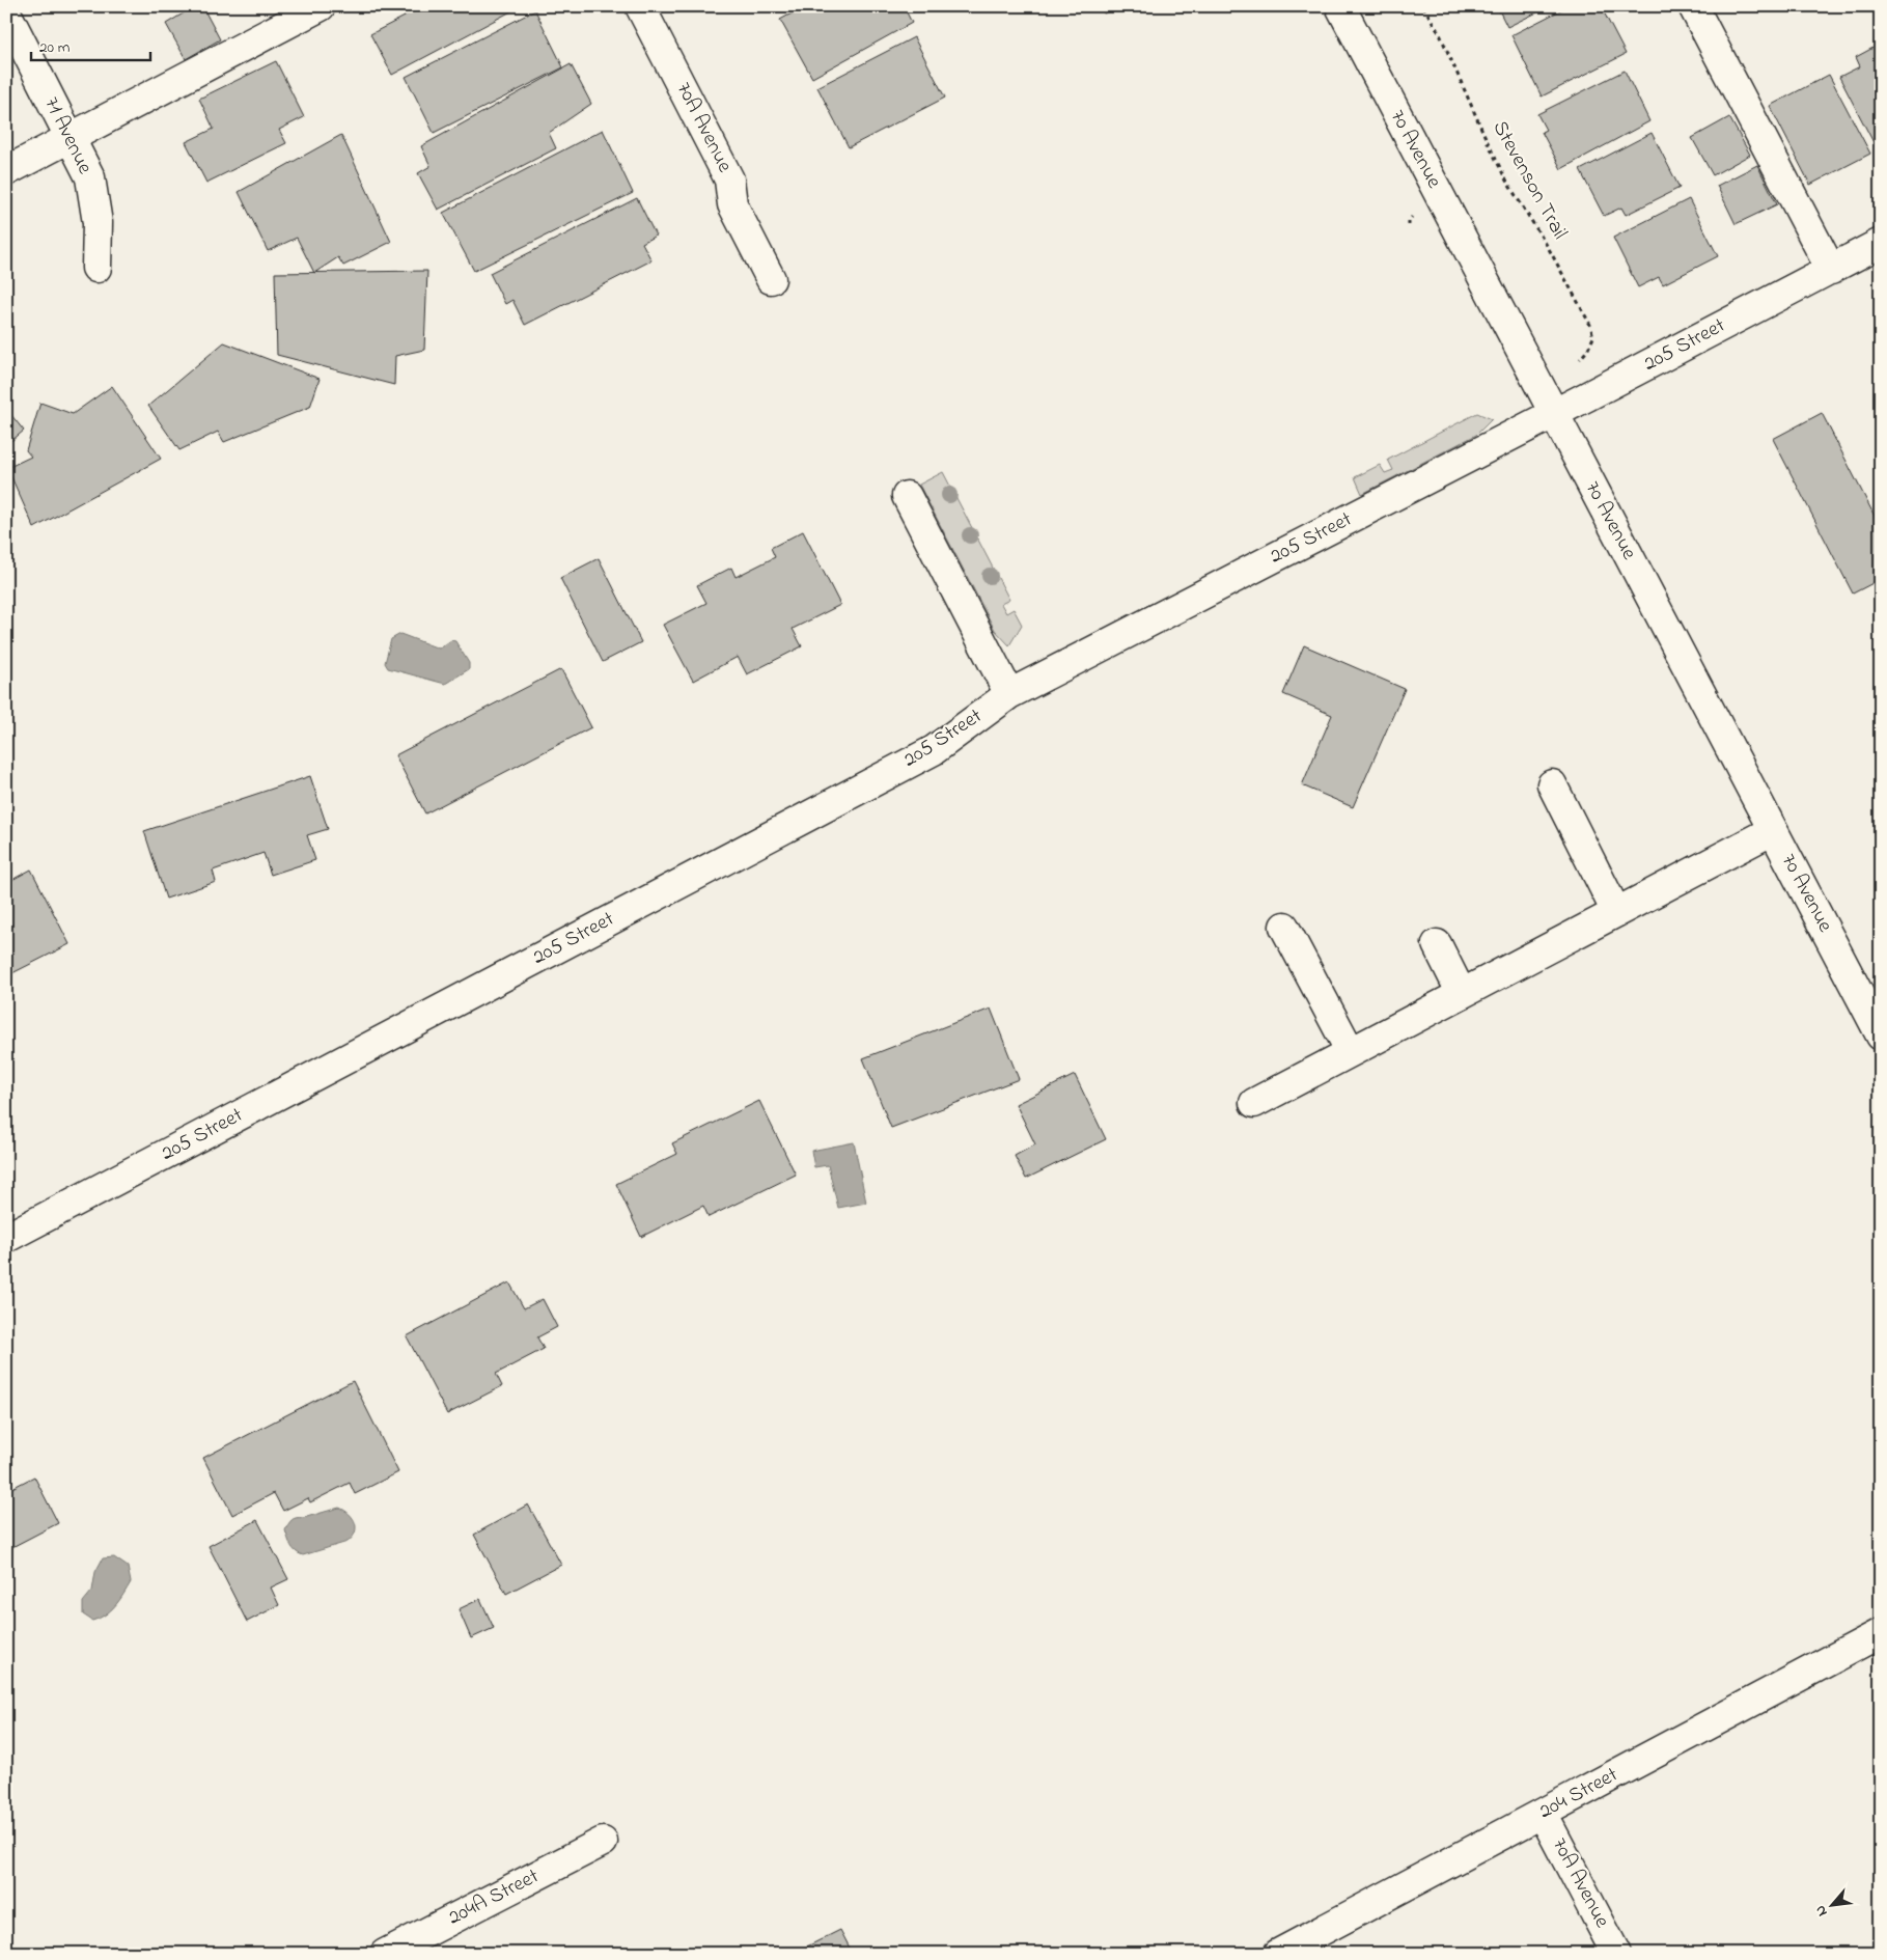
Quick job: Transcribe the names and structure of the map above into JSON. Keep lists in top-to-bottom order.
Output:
{
  "streets": {
    "street": [
      "70A Avenue",
      "71 Avenue",
      "70 Avenue",
      "205 Street",
      "204 Street",
      "204A Street"
    ],
    "path": ["Stevenson Trail"]
  },
  "crossings": [
    ["70A Avenue", "204 Street"],
    ["70 Avenue", "205 Street"]
  ],
  "scale_bar": "20 m",
  "north": "bottom left"
}
